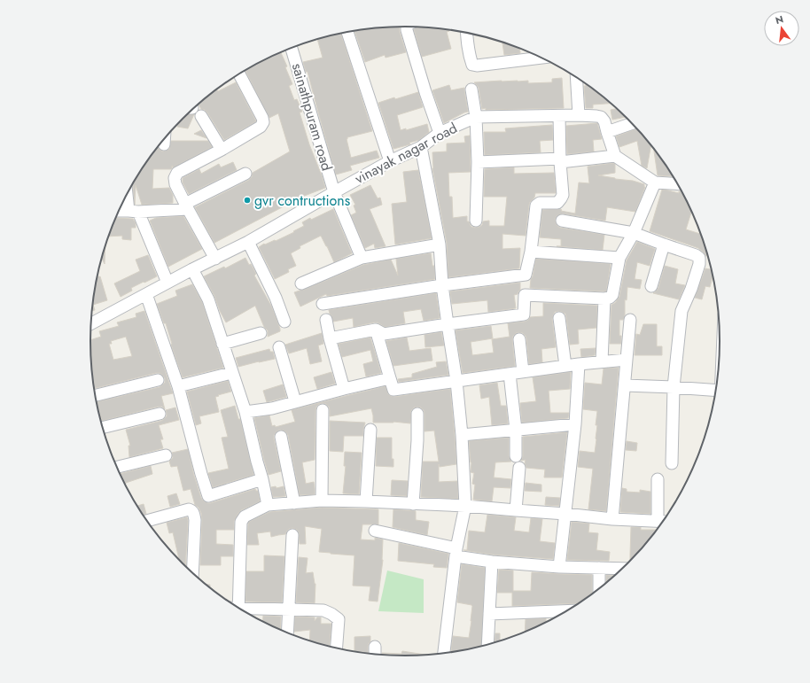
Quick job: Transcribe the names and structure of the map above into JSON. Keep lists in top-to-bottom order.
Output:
{
  "streets": {
    "street": ["sainathpuram road", "vinayak nagar road"]
  },
  "crossings": [
    ["sainathpuram road", "vinayak nagar road"]
  ],
  "places": ["gvr contructions"],
  "north": "top"
}
